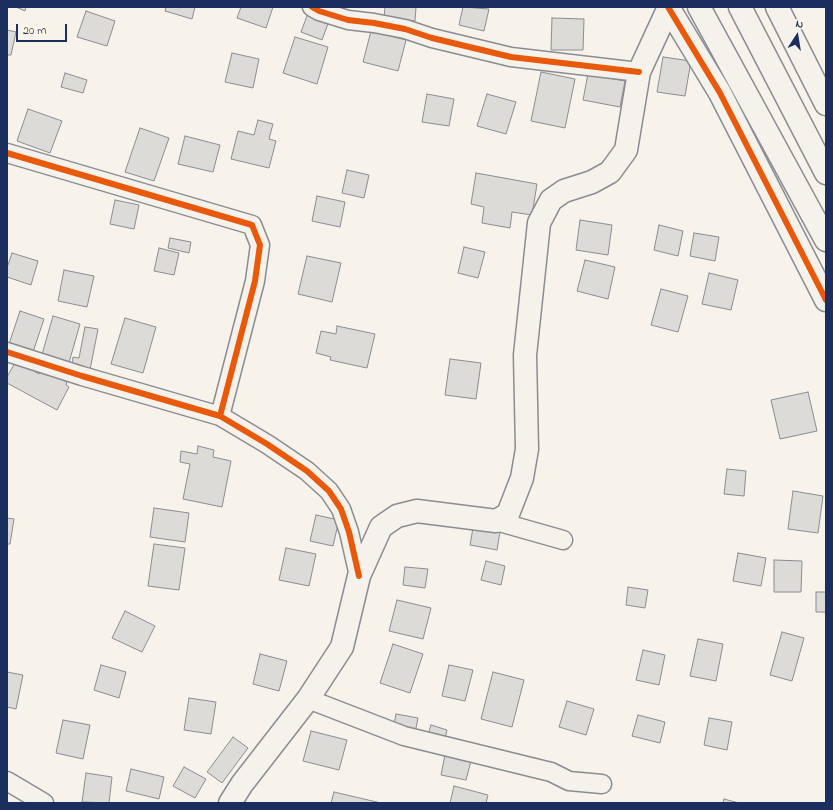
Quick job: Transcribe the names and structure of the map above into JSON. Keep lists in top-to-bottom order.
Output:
{
  "scale_bar": "20 m",
  "north": "top"
}
